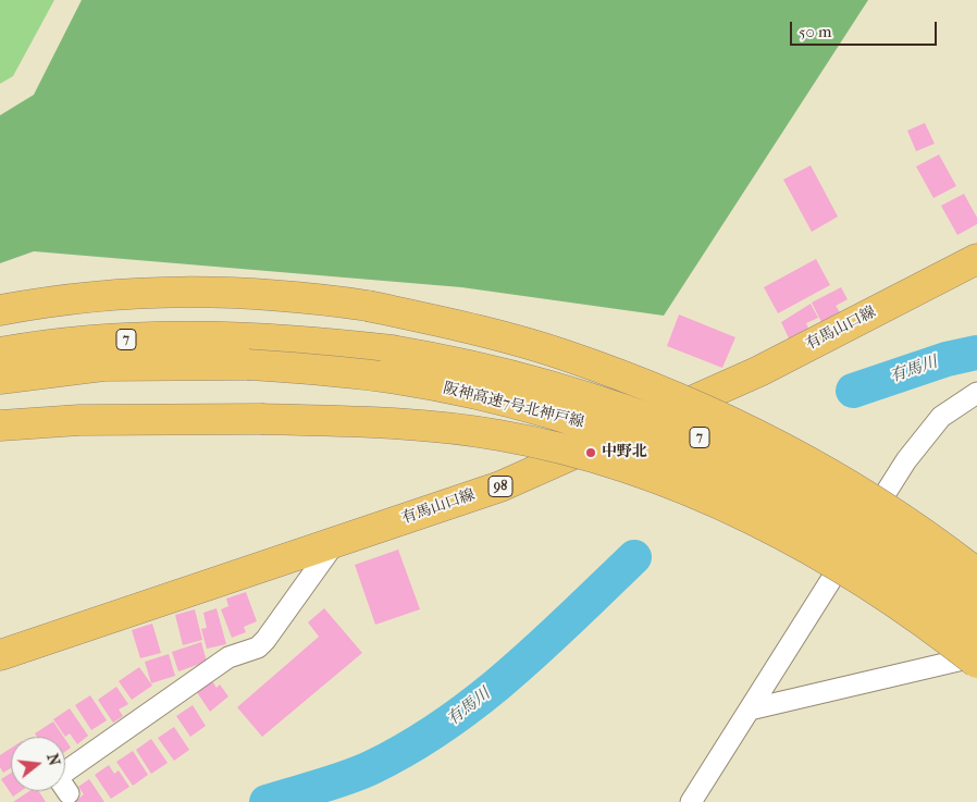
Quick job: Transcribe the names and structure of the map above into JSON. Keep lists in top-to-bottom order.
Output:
{
  "streets": {
    "main road": [
      "有馬山口線",
      "7",
      "阪神高速7号北神戸線",
      "98"
    ]
  },
  "water": ["有馬川"],
  "places": ["中野北"],
  "scale_bar": "50 m",
  "north": "right"
}
